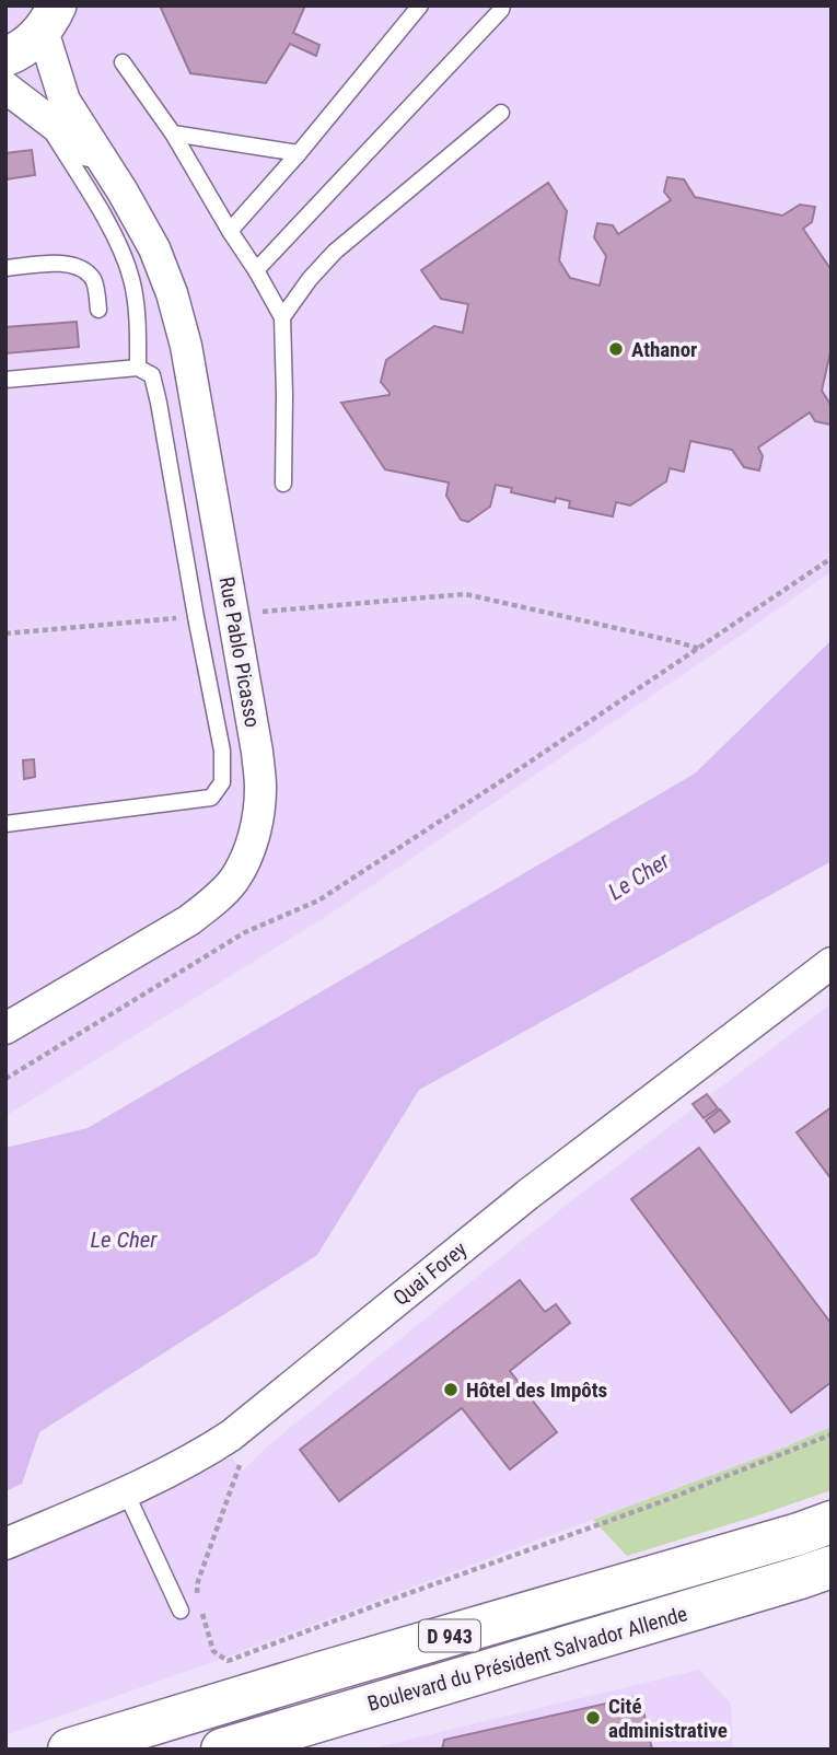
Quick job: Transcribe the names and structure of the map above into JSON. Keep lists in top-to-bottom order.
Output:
{
  "streets": {
    "main road": ["D 943", "Boulevard du Président Salvador Allende"],
    "street": ["Rue Pablo Picasso", "Quai Forey"]
  },
  "water": ["Le Cher"],
  "places": ["Athanor", "Hôtel des Impôts", "Cité administrative"]
}
